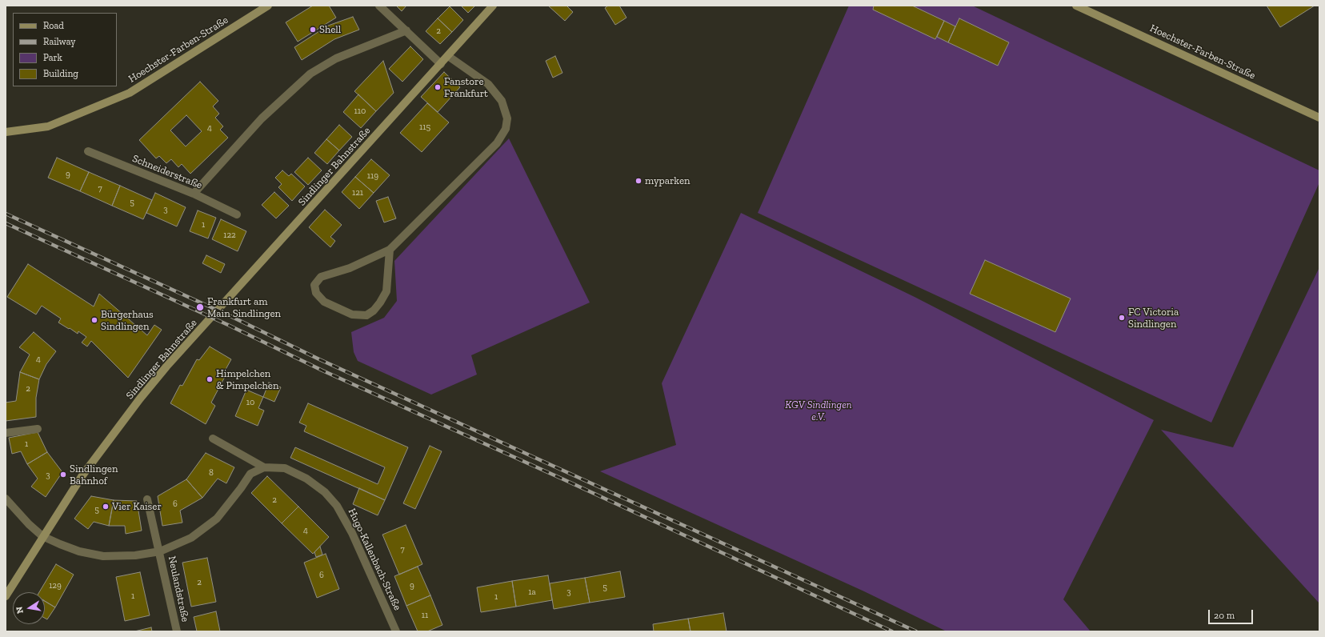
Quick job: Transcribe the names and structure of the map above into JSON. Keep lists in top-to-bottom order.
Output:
{
  "streets": {
    "street": [
      "Hoechster-Farben-Straße",
      "Sindlinger Bahnstraße",
      "Schneiderstraße",
      "Hugo-Kallenbach-Straße",
      "Neulandstraße"
    ]
  },
  "parks": ["KGV Sindlingen e.V."],
  "places": [
    "Shell",
    "Fanstore Frankfurt",
    "myparken",
    "Frankfurt am Main Sindlingen",
    "FC Victoria Sindlingen",
    "Bürgerhaus Sindlingen",
    "Himpelchen & Pimpelchen",
    "Sindlingen Bahnhof",
    "Vier Kaiser"
  ],
  "house_numbers": [
    "2",
    "110",
    "115",
    "4",
    "9",
    "119",
    "7",
    "121",
    "5",
    "3",
    "1",
    "122",
    "4",
    "2",
    "10",
    "1",
    "8",
    "3",
    "2",
    "6",
    "5",
    "4",
    "7",
    "6",
    "2",
    "129",
    "9",
    "5",
    "1a",
    "3",
    "1",
    "1",
    "11"
  ],
  "legend": [
    "Road",
    "Railway",
    "Park",
    "Building"
  ],
  "scale_bar": "20 m",
  "north": "left"
}
